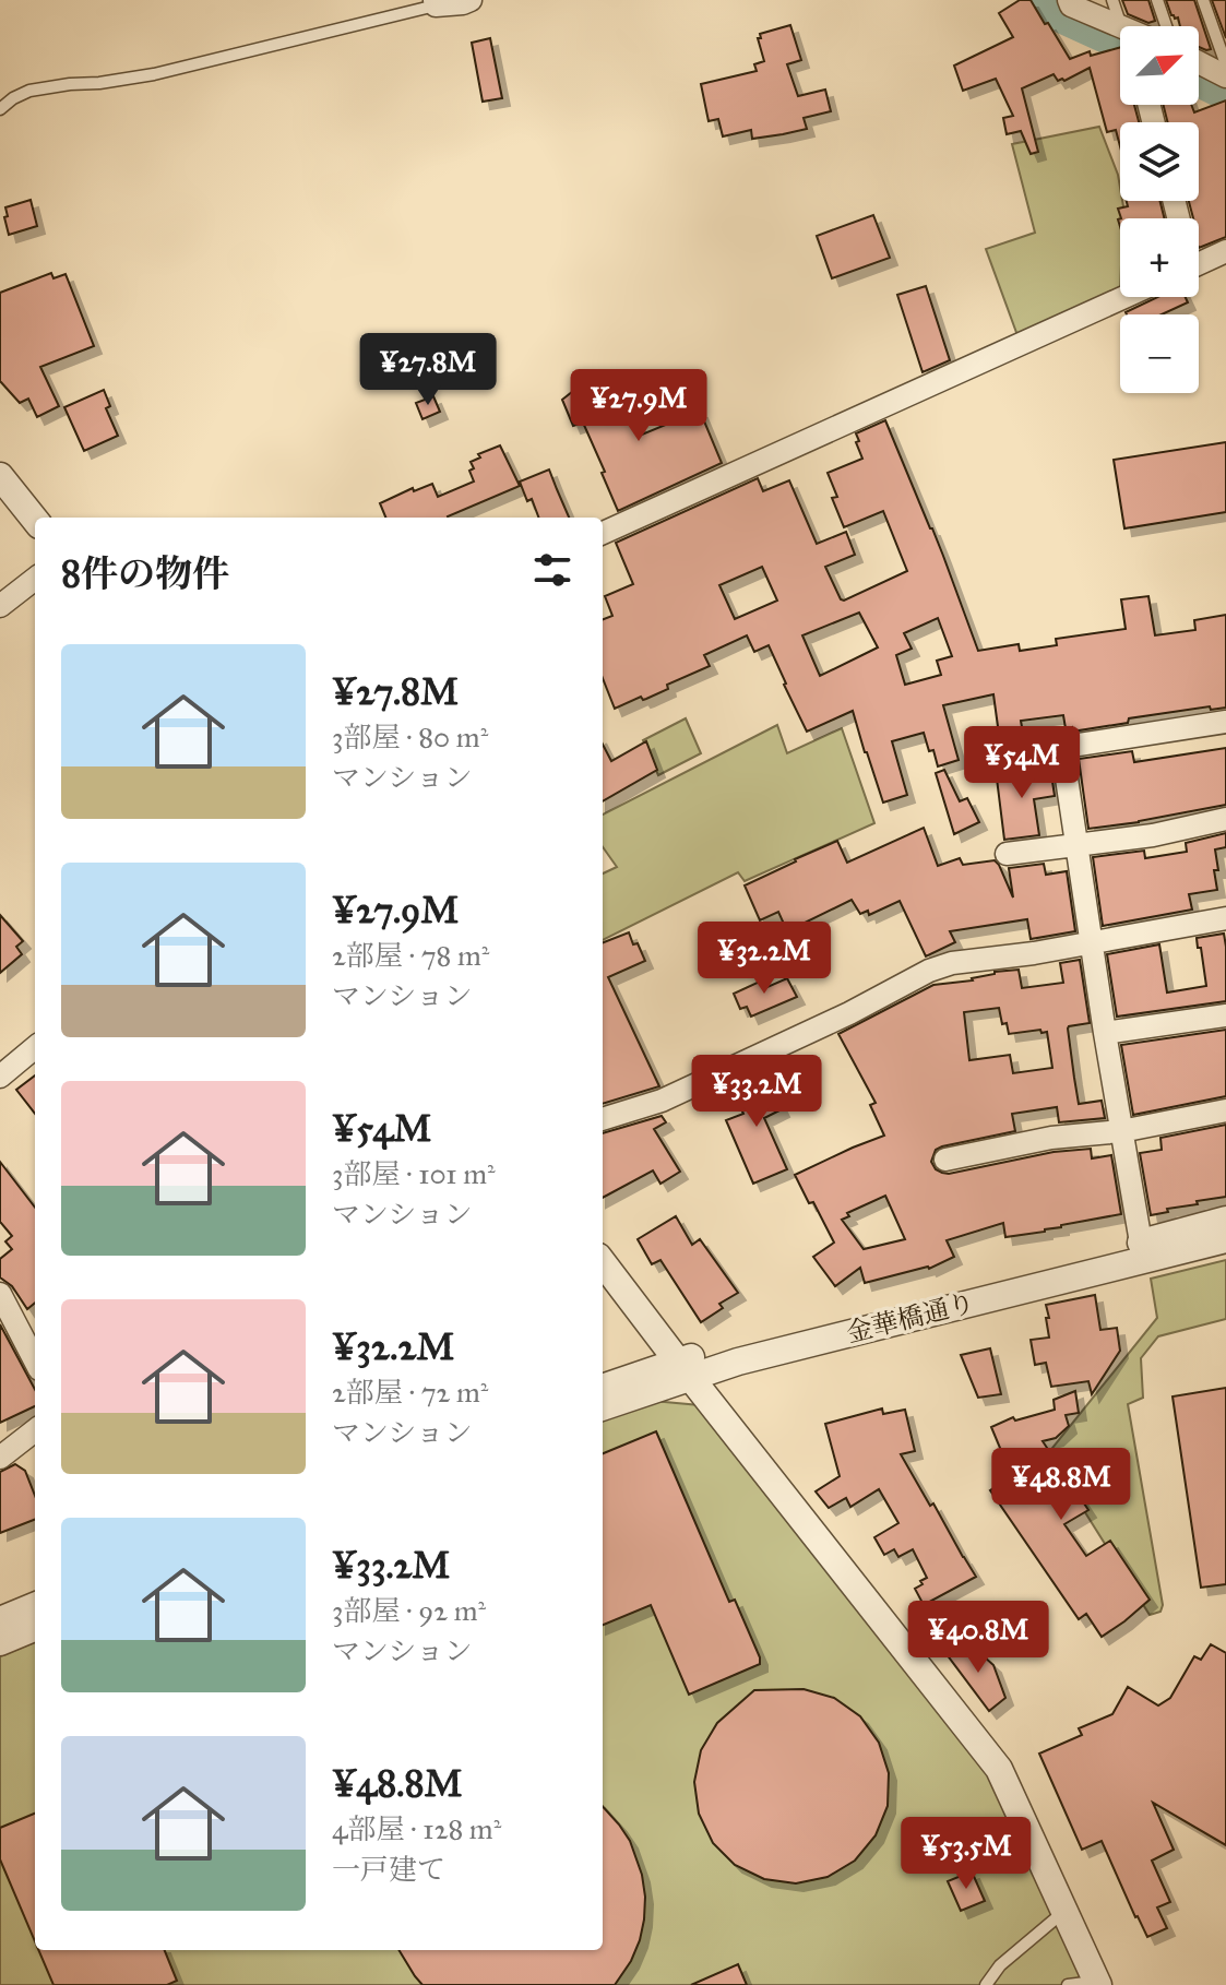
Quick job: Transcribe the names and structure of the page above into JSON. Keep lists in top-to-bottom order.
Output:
{
  "streets": {
    "street": ["金華橋通り"]
  },
  "north": "top right",
  "page": {
    "map_buttons": ["+", "−"],
    "price": [
      "¥27.8M",
      "¥27.9M",
      "¥54M",
      "¥32.2M",
      "¥33.2M",
      "¥48.8M",
      "¥40.8M",
      "¥53.5M"
    ],
    "heading": "8件の物件",
    "list": [
      {
        "name": "¥27.8M",
        "note": "3部屋 · 80 m² · マンション"
      },
      {
        "name": "¥27.9M",
        "note": "2部屋 · 78 m² · マンション"
      },
      {
        "name": "¥54M",
        "note": "3部屋 · 101 m² · マンション"
      },
      {
        "name": "¥32.2M",
        "note": "2部屋 · 72 m² · マンション"
      },
      {
        "name": "¥33.2M",
        "note": "3部屋 · 92 m² · マンション"
      },
      {
        "name": "¥48.8M",
        "note": "4部屋 · 128 m² · 一戸建て"
      }
    ]
  }
}
